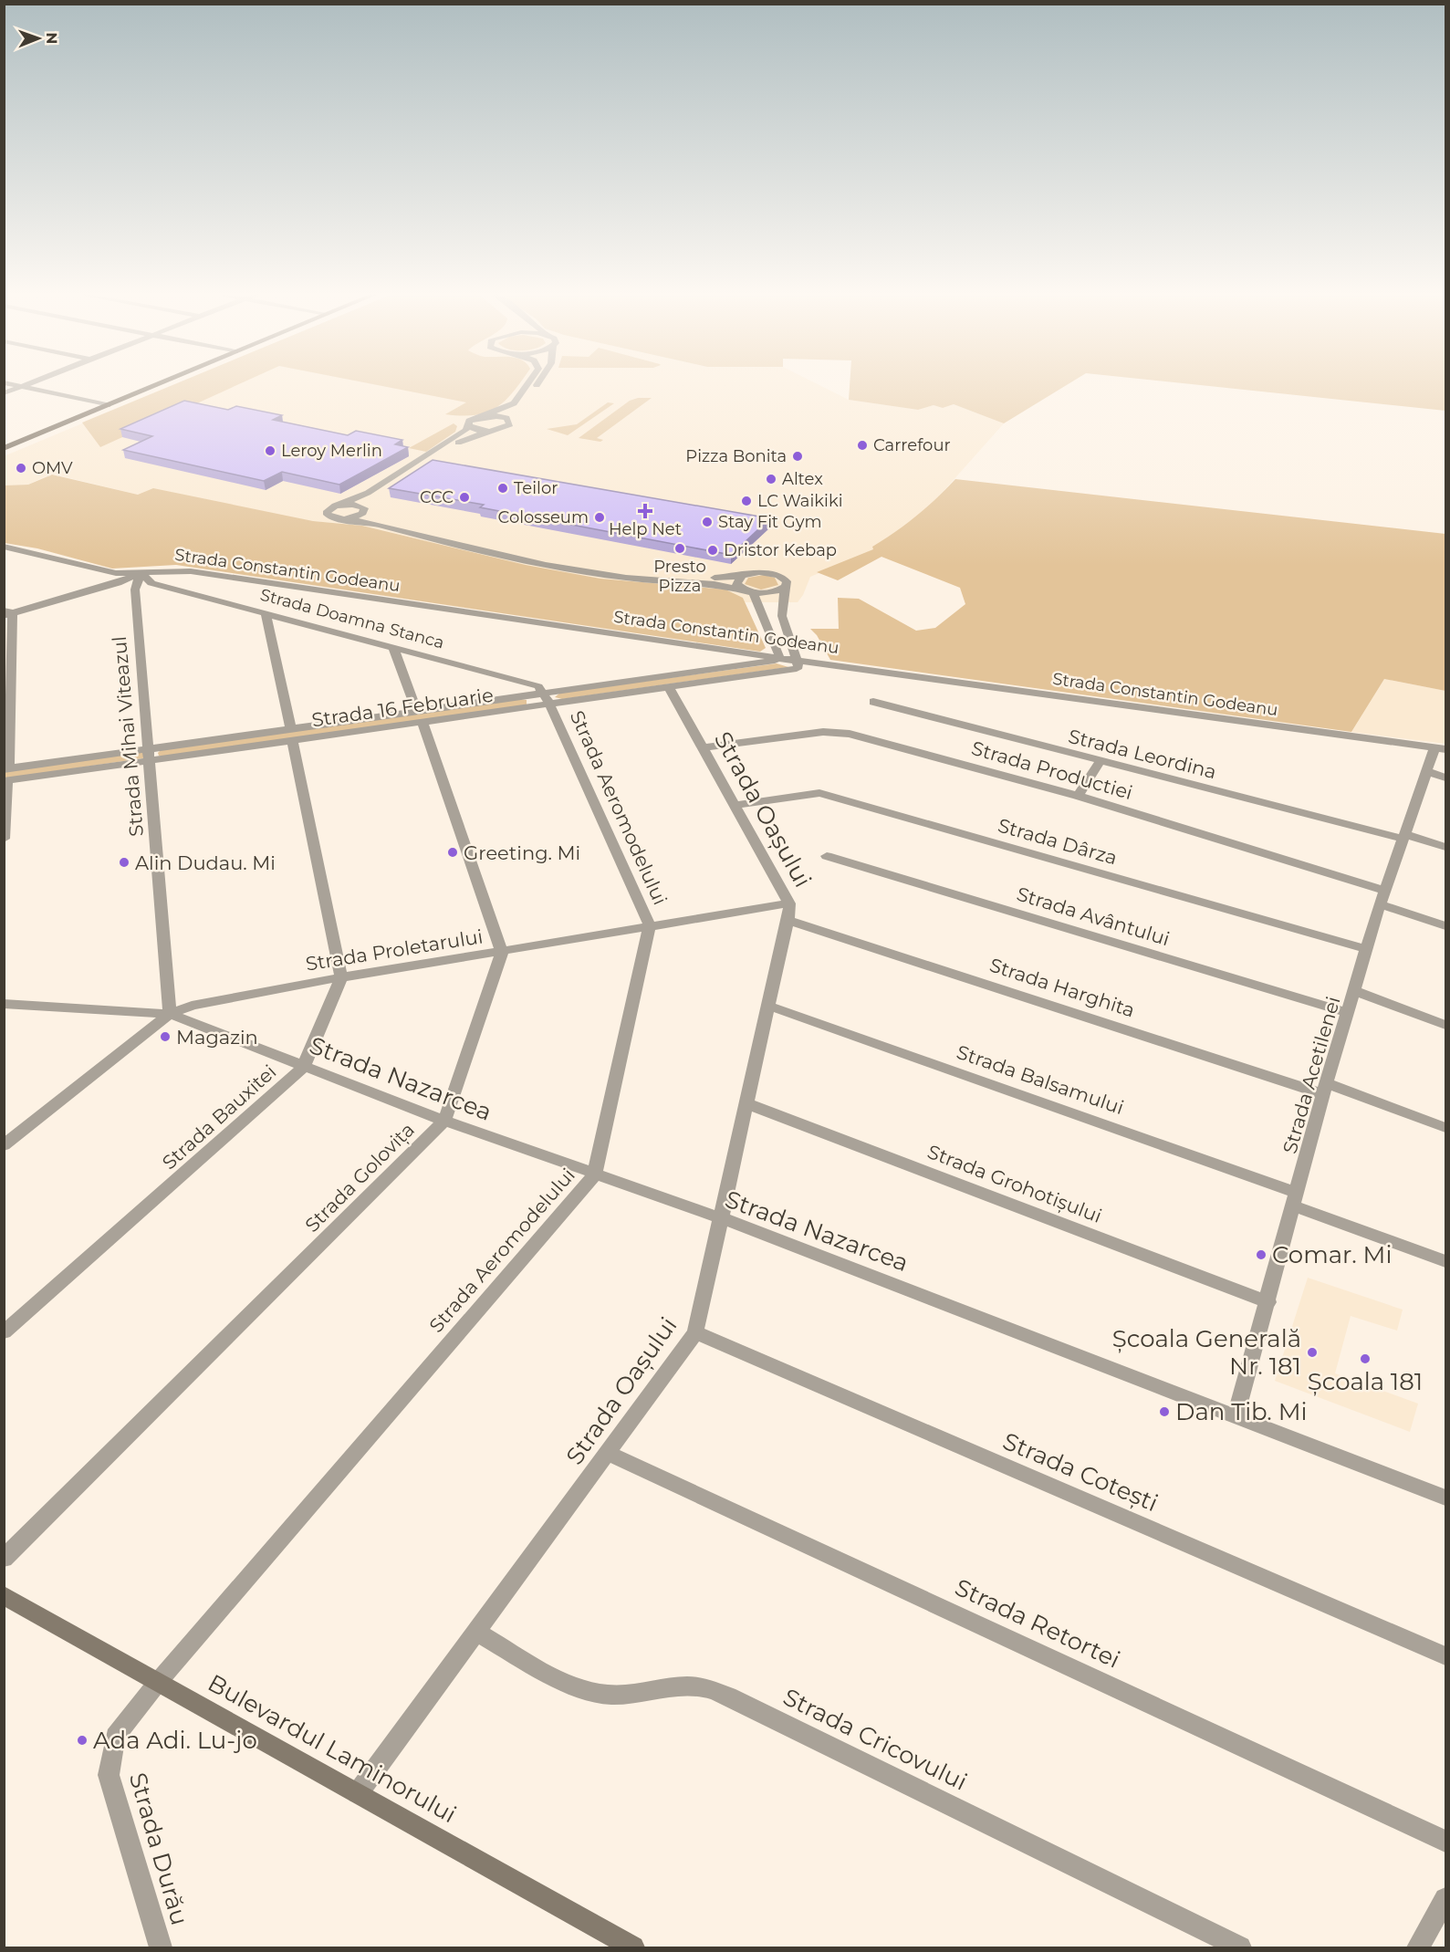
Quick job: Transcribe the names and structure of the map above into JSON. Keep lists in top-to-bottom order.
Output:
{
  "streets": {
    "street": [
      "Strada Constantin Godeanu",
      "Strada Doamna Stanca",
      "Strada 16 Februarie",
      "Strada Mihai Viteazul",
      "Strada Leordina",
      "Strada Productiei",
      "Strada Aeromodelului",
      "Strada Oașului",
      "Strada Dârza",
      "Strada Avântului",
      "Strada Proletarului",
      "Strada Harghita",
      "Strada Acetilenei",
      "Strada Nazarcea",
      "Strada Balsamului",
      "Strada Bauxitei",
      "Strada Golovița",
      "Strada Grohotișului",
      "Strada Cotești",
      "Strada Retortei",
      "Strada Cricovului",
      "Bulevardul Laminorului",
      "Strada Durău"
    ]
  },
  "crossings": [
    ["Strada Constantin Godeanu", "Strada Doamna Stanca"],
    ["Strada Constantin Godeanu", "Strada 16 Februarie"],
    ["Strada Constantin Godeanu", "Strada Mihai Viteazul"],
    ["Strada Constantin Godeanu", "Strada Acetilenei"],
    ["Strada Doamna Stanca", "Strada 16 Februarie"],
    ["Strada Doamna Stanca", "Strada Mihai Viteazul"],
    ["Strada Doamna Stanca", "Strada Aeromodelului"],
    ["Strada 16 Februarie", "Strada Mihai Viteazul"],
    ["Strada 16 Februarie", "Strada Aeromodelului"],
    ["Strada 16 Februarie", "Strada Oașului"],
    ["Strada Mihai Viteazul", "Strada Proletarului"],
    ["Strada Mihai Viteazul", "Strada Nazarcea"],
    ["Strada Leordina", "Strada Acetilenei"],
    ["Strada Productiei", "Strada Oașului"],
    ["Strada Productiei", "Strada Acetilenei"],
    ["Strada Aeromodelului", "Strada Proletarului"],
    ["Strada Aeromodelului", "Strada Nazarcea"],
    ["Strada Aeromodelului", "Bulevardul Laminorului"],
    ["Strada Aeromodelului", "Strada Durău"],
    ["Strada Oașului", "Strada Dârza"],
    ["Strada Oașului", "Strada Proletarului"],
    ["Strada Oașului", "Strada Harghita"],
    ["Strada Oașului", "Strada Nazarcea"],
    ["Strada Oașului", "Strada Balsamului"],
    ["Strada Oașului", "Strada Grohotișului"],
    ["Strada Oașului", "Strada Cotești"],
    ["Strada Oașului", "Strada Retortei"],
    ["Strada Oașului", "Strada Cricovului"],
    ["Strada Oașului", "Bulevardul Laminorului"],
    ["Strada Dârza", "Strada Acetilenei"],
    ["Strada Avântului", "Strada Acetilenei"],
    ["Strada Proletarului", "Strada Nazarcea"],
    ["Strada Proletarului", "Strada Bauxitei"],
    ["Strada Proletarului", "Strada Golovița"],
    ["Strada Harghita", "Strada Acetilenei"],
    ["Strada Acetilenei", "Strada Nazarcea"],
    ["Strada Acetilenei", "Strada Balsamului"],
    ["Strada Acetilenei", "Strada Grohotișului"],
    ["Strada Nazarcea", "Strada Bauxitei"],
    ["Strada Nazarcea", "Strada Golovița"],
    ["Bulevardul Laminorului", "Strada Durău"]
  ],
  "places": {
    "other": [
      "Carrefour",
      "Leroy Merlin",
      "Pizza Bonita",
      "OMV",
      "Altex",
      "Teilor",
      "CCC",
      "LC Waikiki",
      "Colosseum",
      "Stay Fit Gym",
      "Presto Pizza",
      "Dristor Kebap",
      "Greeting. Mi",
      "Alin Dudau. Mi",
      "Magazin",
      "Comar. Mi",
      "Școala Generală Nr. 181",
      "Școala 181",
      "Dan Tib. Mi",
      "Ada Adi. Lu-jo"
    ],
    "health": ["Help Net"]
  },
  "north": "right"
}
